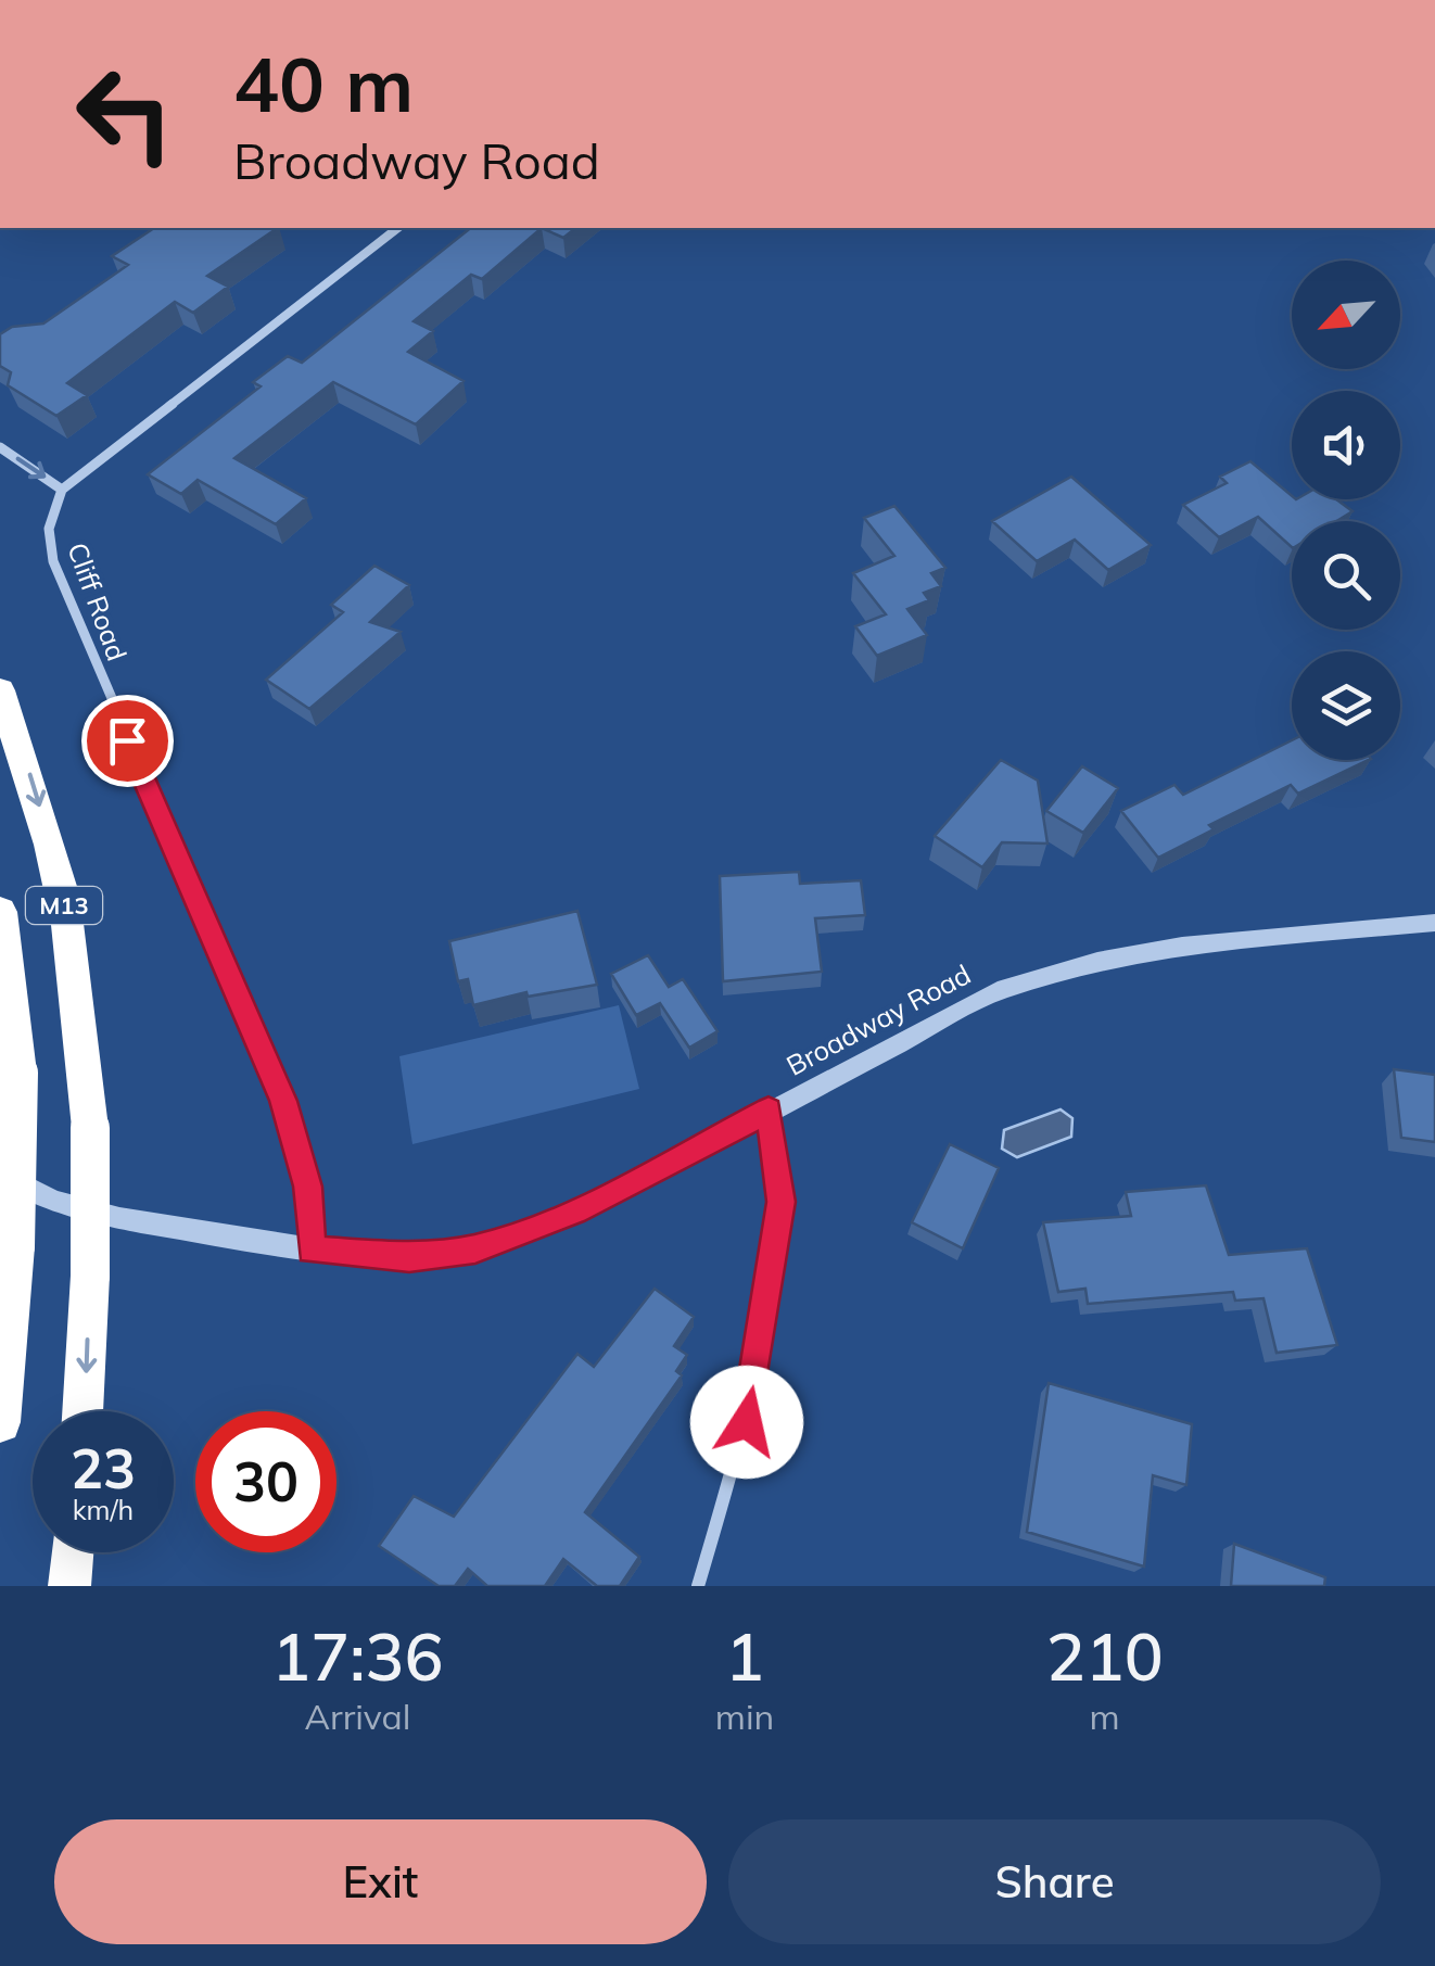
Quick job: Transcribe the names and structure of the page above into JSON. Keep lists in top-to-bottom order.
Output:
{
  "streets": {
    "highway": ["M13"],
    "street": ["Cliff Road", "Broadway Road"]
  },
  "crossings": [
    ["Cliff Road", "Broadway Road"]
  ],
  "north": "bottom left",
  "page": {
    "turn": ["40 m", "Broadway Road"],
    "speed": "23 km/h",
    "limit": "30",
    "eta": [
      "17:36",
      "Arrival",
      "1",
      "min",
      "210",
      "m"
    ],
    "buttons": ["Exit", "Share"]
  }
}
